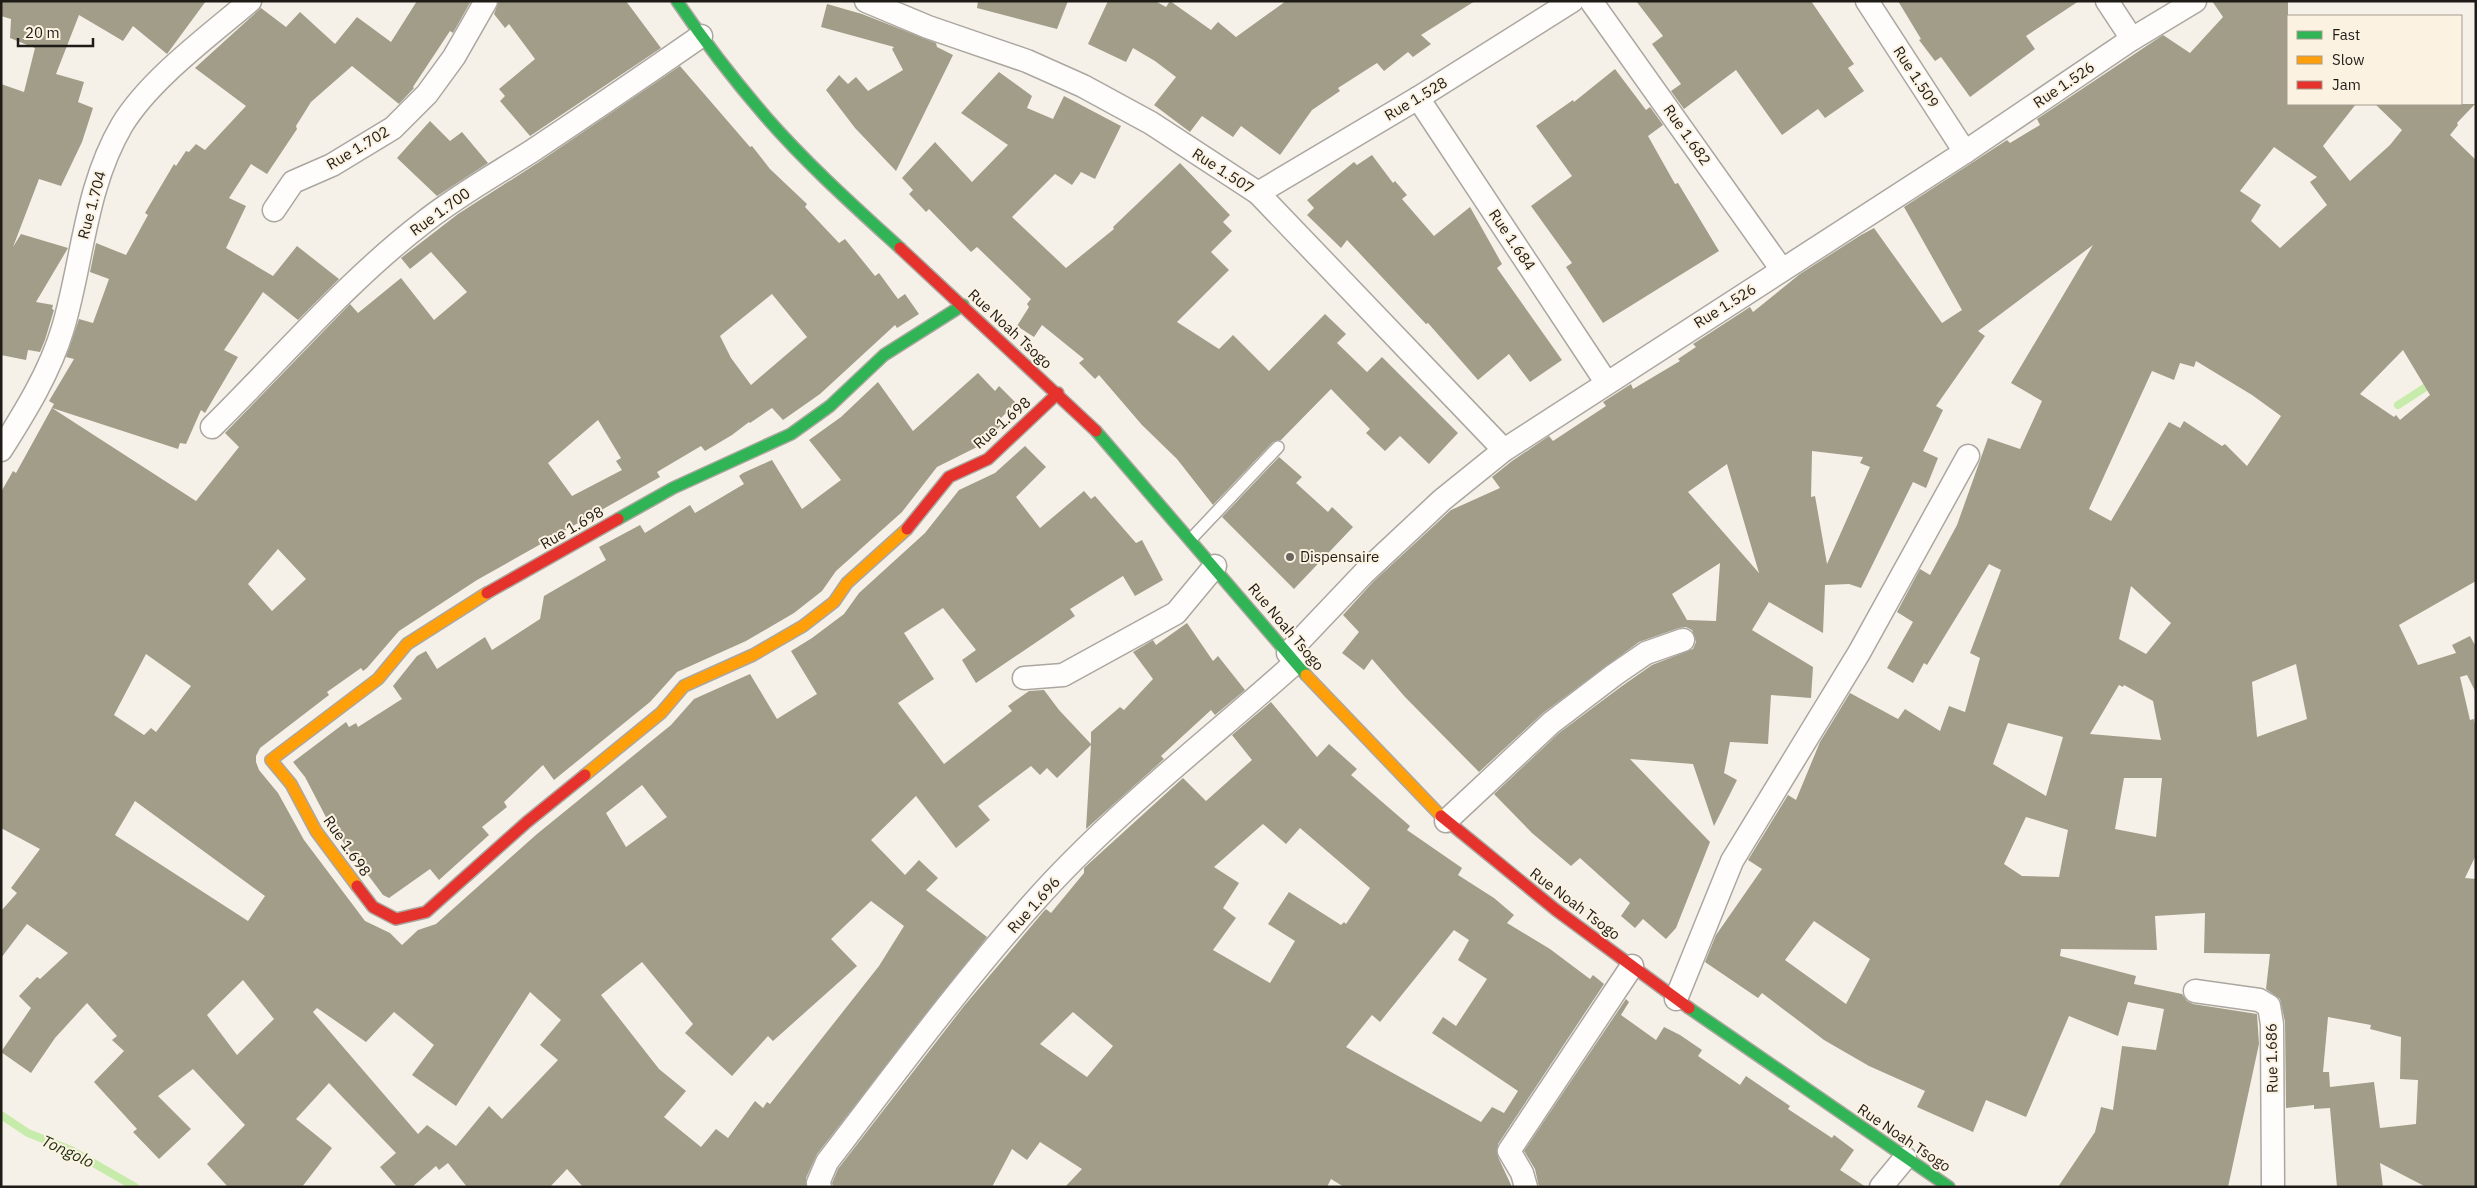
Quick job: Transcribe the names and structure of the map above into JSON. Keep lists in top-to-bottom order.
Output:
{
  "streets": {
    "street": [
      "Rue 1.509",
      "Rue 1.526",
      "Rue 1.528",
      "Rue 1.682",
      "Rue 1.702",
      "Rue 1.507",
      "Rue 1.704",
      "Rue 1.700",
      "Rue 1.684",
      "Rue Noah Tsogo",
      "Rue 1.698",
      "Rue 1.696",
      "Rue 1.686"
    ]
  },
  "crossings": [
    ["Rue 1.509", "Rue 1.526"],
    ["Rue 1.526", "Rue 1.682"],
    ["Rue 1.526", "Rue 1.507"],
    ["Rue 1.526", "Rue 1.684"],
    ["Rue 1.526", "Rue Noah Tsogo"],
    ["Rue 1.526", "Rue 1.696"],
    ["Rue 1.528", "Rue 1.507"],
    ["Rue 1.528", "Rue 1.684"],
    ["Rue 1.700", "Rue Noah Tsogo"],
    ["Rue Noah Tsogo", "Rue 1.698"],
    ["Rue Noah Tsogo", "Rue 1.696"]
  ],
  "water": ["Tongolo"],
  "places": ["Dispensaire"],
  "legend": ["Fast", "Slow", "Jam"],
  "scale_bar": "20 m"
}
